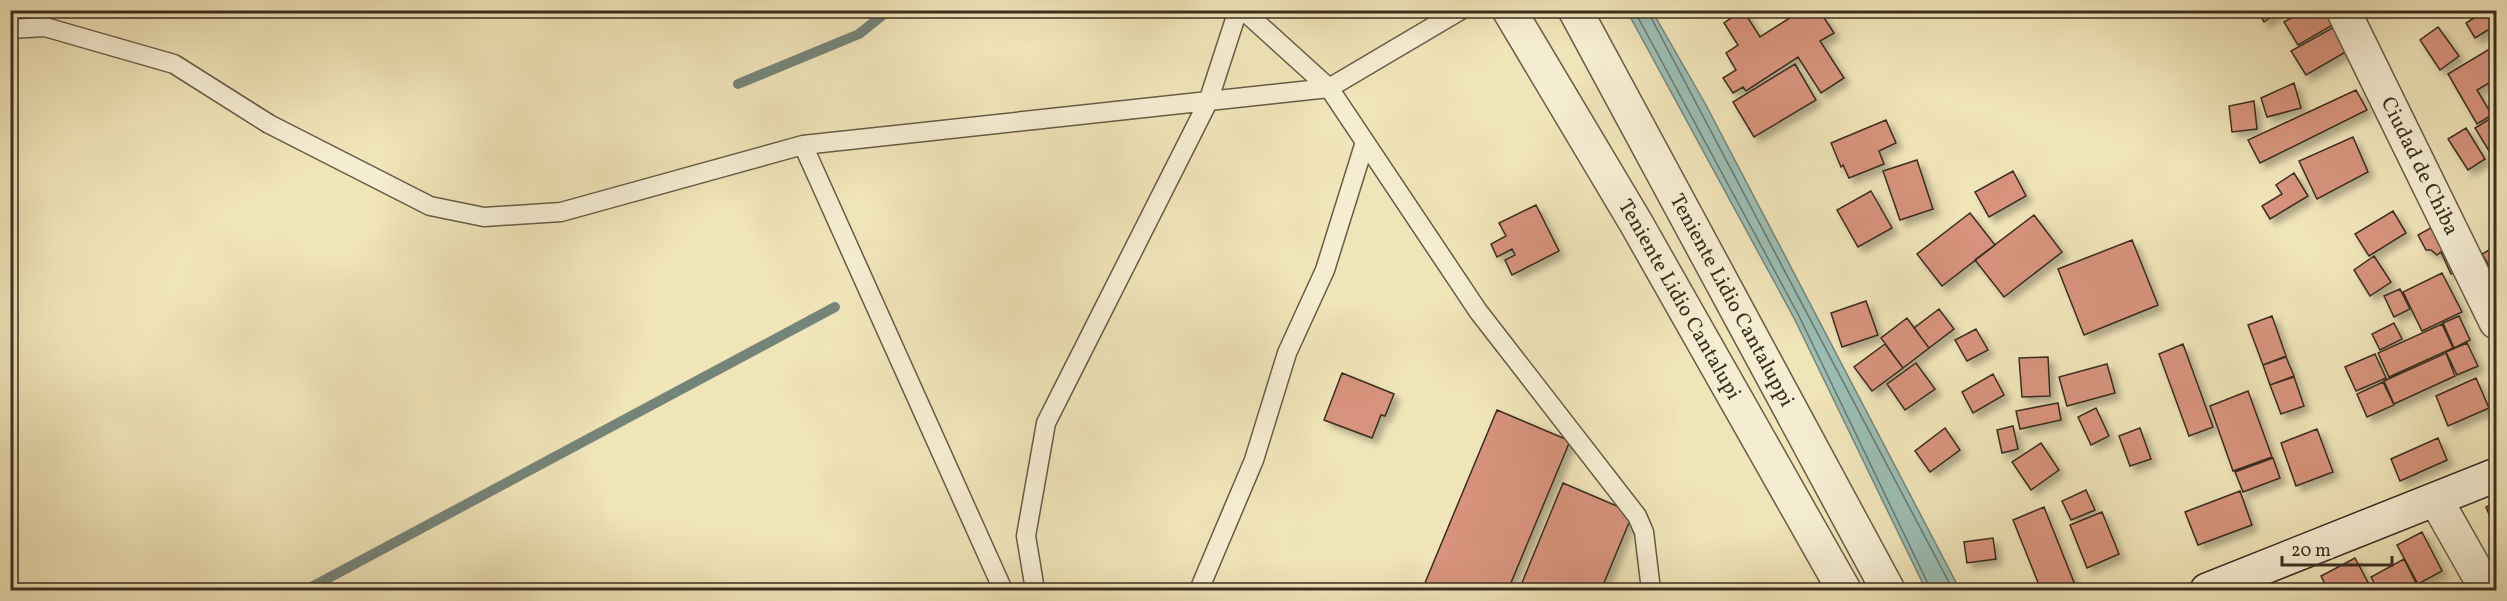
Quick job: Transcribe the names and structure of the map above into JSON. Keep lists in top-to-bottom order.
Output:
{
  "streets": {
    "street": ["Ciudad de Chiba", "Teniente Lidio Cantalupi", "Teniente Lidio Cantaluppi"]
  },
  "scale_bar": "20 m"
}
